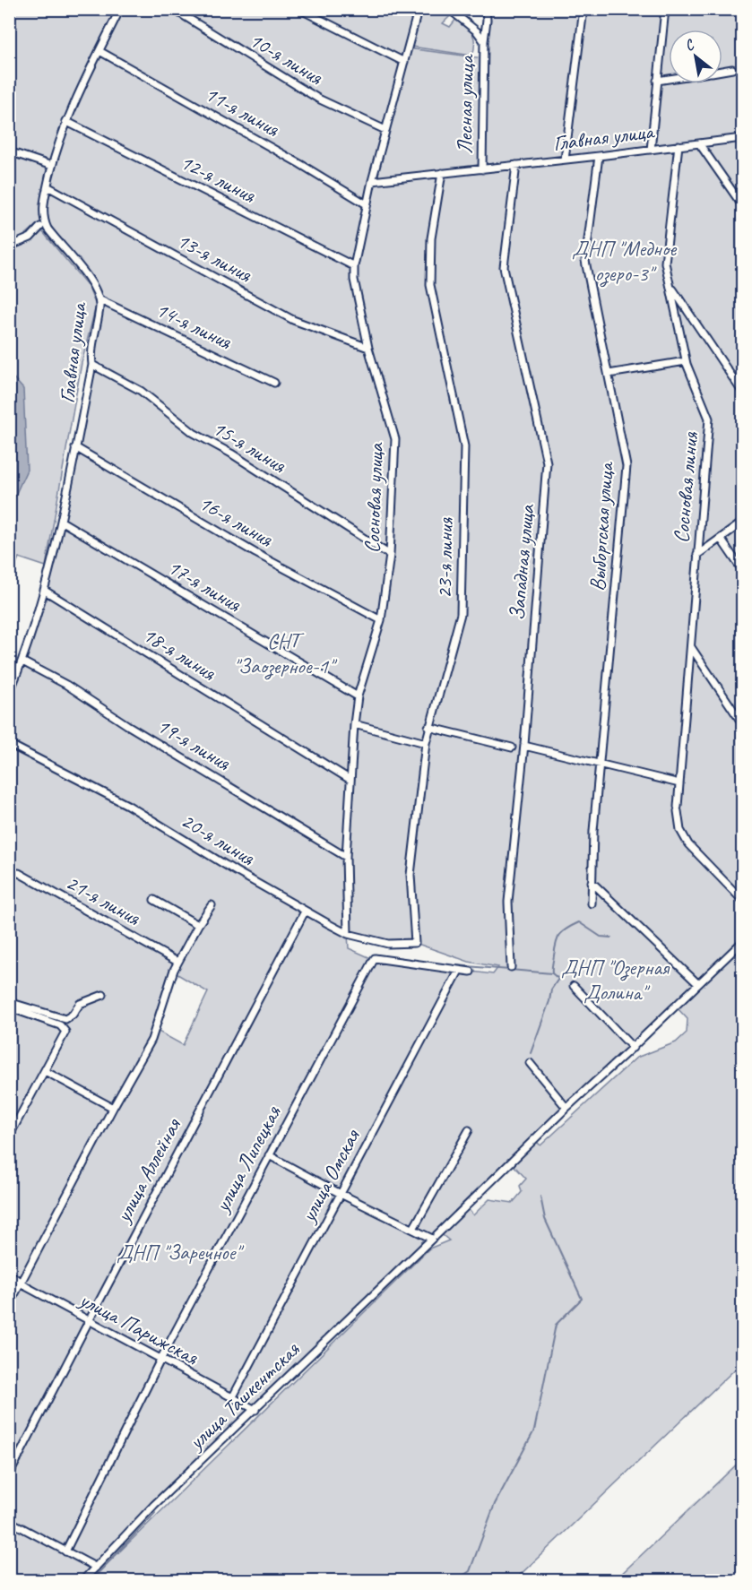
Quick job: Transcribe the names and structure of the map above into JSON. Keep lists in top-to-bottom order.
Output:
{
  "streets": {
    "street": [
      "10-я линия",
      "Лесная улица",
      "11-я линия",
      "Главная улица",
      "12-я линия",
      "13-я линия",
      "14-я линия",
      "15-я линия",
      "Сосновая линия",
      "Сосновая улица",
      "16-я линия",
      "Выборгская улица",
      "23-я линия",
      "Западная улица",
      "17-я линия",
      "18-я линия",
      "19-я линия",
      "20-я линия",
      "21-я линия",
      "улица Липецкая",
      "улица Аллейная",
      "улица Омская",
      "улица Парижская",
      "улица Ташкентская"
    ]
  },
  "crossings": [
    ["10-я линия", "Сосновая улица"],
    ["Лесная улица", "Главная улица"],
    ["11-я линия", "Главная улица"],
    ["11-я линия", "Сосновая улица"],
    ["Главная улица", "12-я линия"],
    ["Главная улица", "13-я линия"],
    ["Главная улица", "14-я линия"],
    ["Главная улица", "15-я линия"],
    ["Главная улица", "Сосновая линия"],
    ["Главная улица", "Сосновая улица"],
    ["Главная улица", "16-я линия"],
    ["Главная улица", "Выборгская улица"],
    ["Главная улица", "23-я линия"],
    ["Главная улица", "Западная улица"],
    ["Главная улица", "17-я линия"],
    ["Главная улица", "18-я линия"],
    ["Главная улица", "19-я линия"],
    ["12-я линия", "Сосновая улица"],
    ["13-я линия", "Сосновая улица"],
    ["15-я линия", "Сосновая улица"],
    ["Сосновая улица", "16-я линия"],
    ["Сосновая улица", "17-я линия"],
    ["Сосновая улица", "18-я линия"],
    ["Сосновая улица", "19-я линия"],
    ["Сосновая улица", "20-я линия"],
    ["23-я линия", "20-я линия"],
    ["20-я линия", "улица Аллейная"],
    ["улица Липецкая", "улица Омская"],
    ["улица Липецкая", "улица Парижская"],
    ["улица Аллейная", "улица Парижская"],
    ["улица Омская", "улица Парижская"],
    ["улица Парижская", "улица Ташкентская"]
  ],
  "parks": [
    "ДНП \"Медное озеро-3\"",
    "СНТ \"Заозерное-1\"",
    "ДНП \"Озерная Долина\"",
    "ДНП \"Заречное\""
  ],
  "north": "top left"
}
